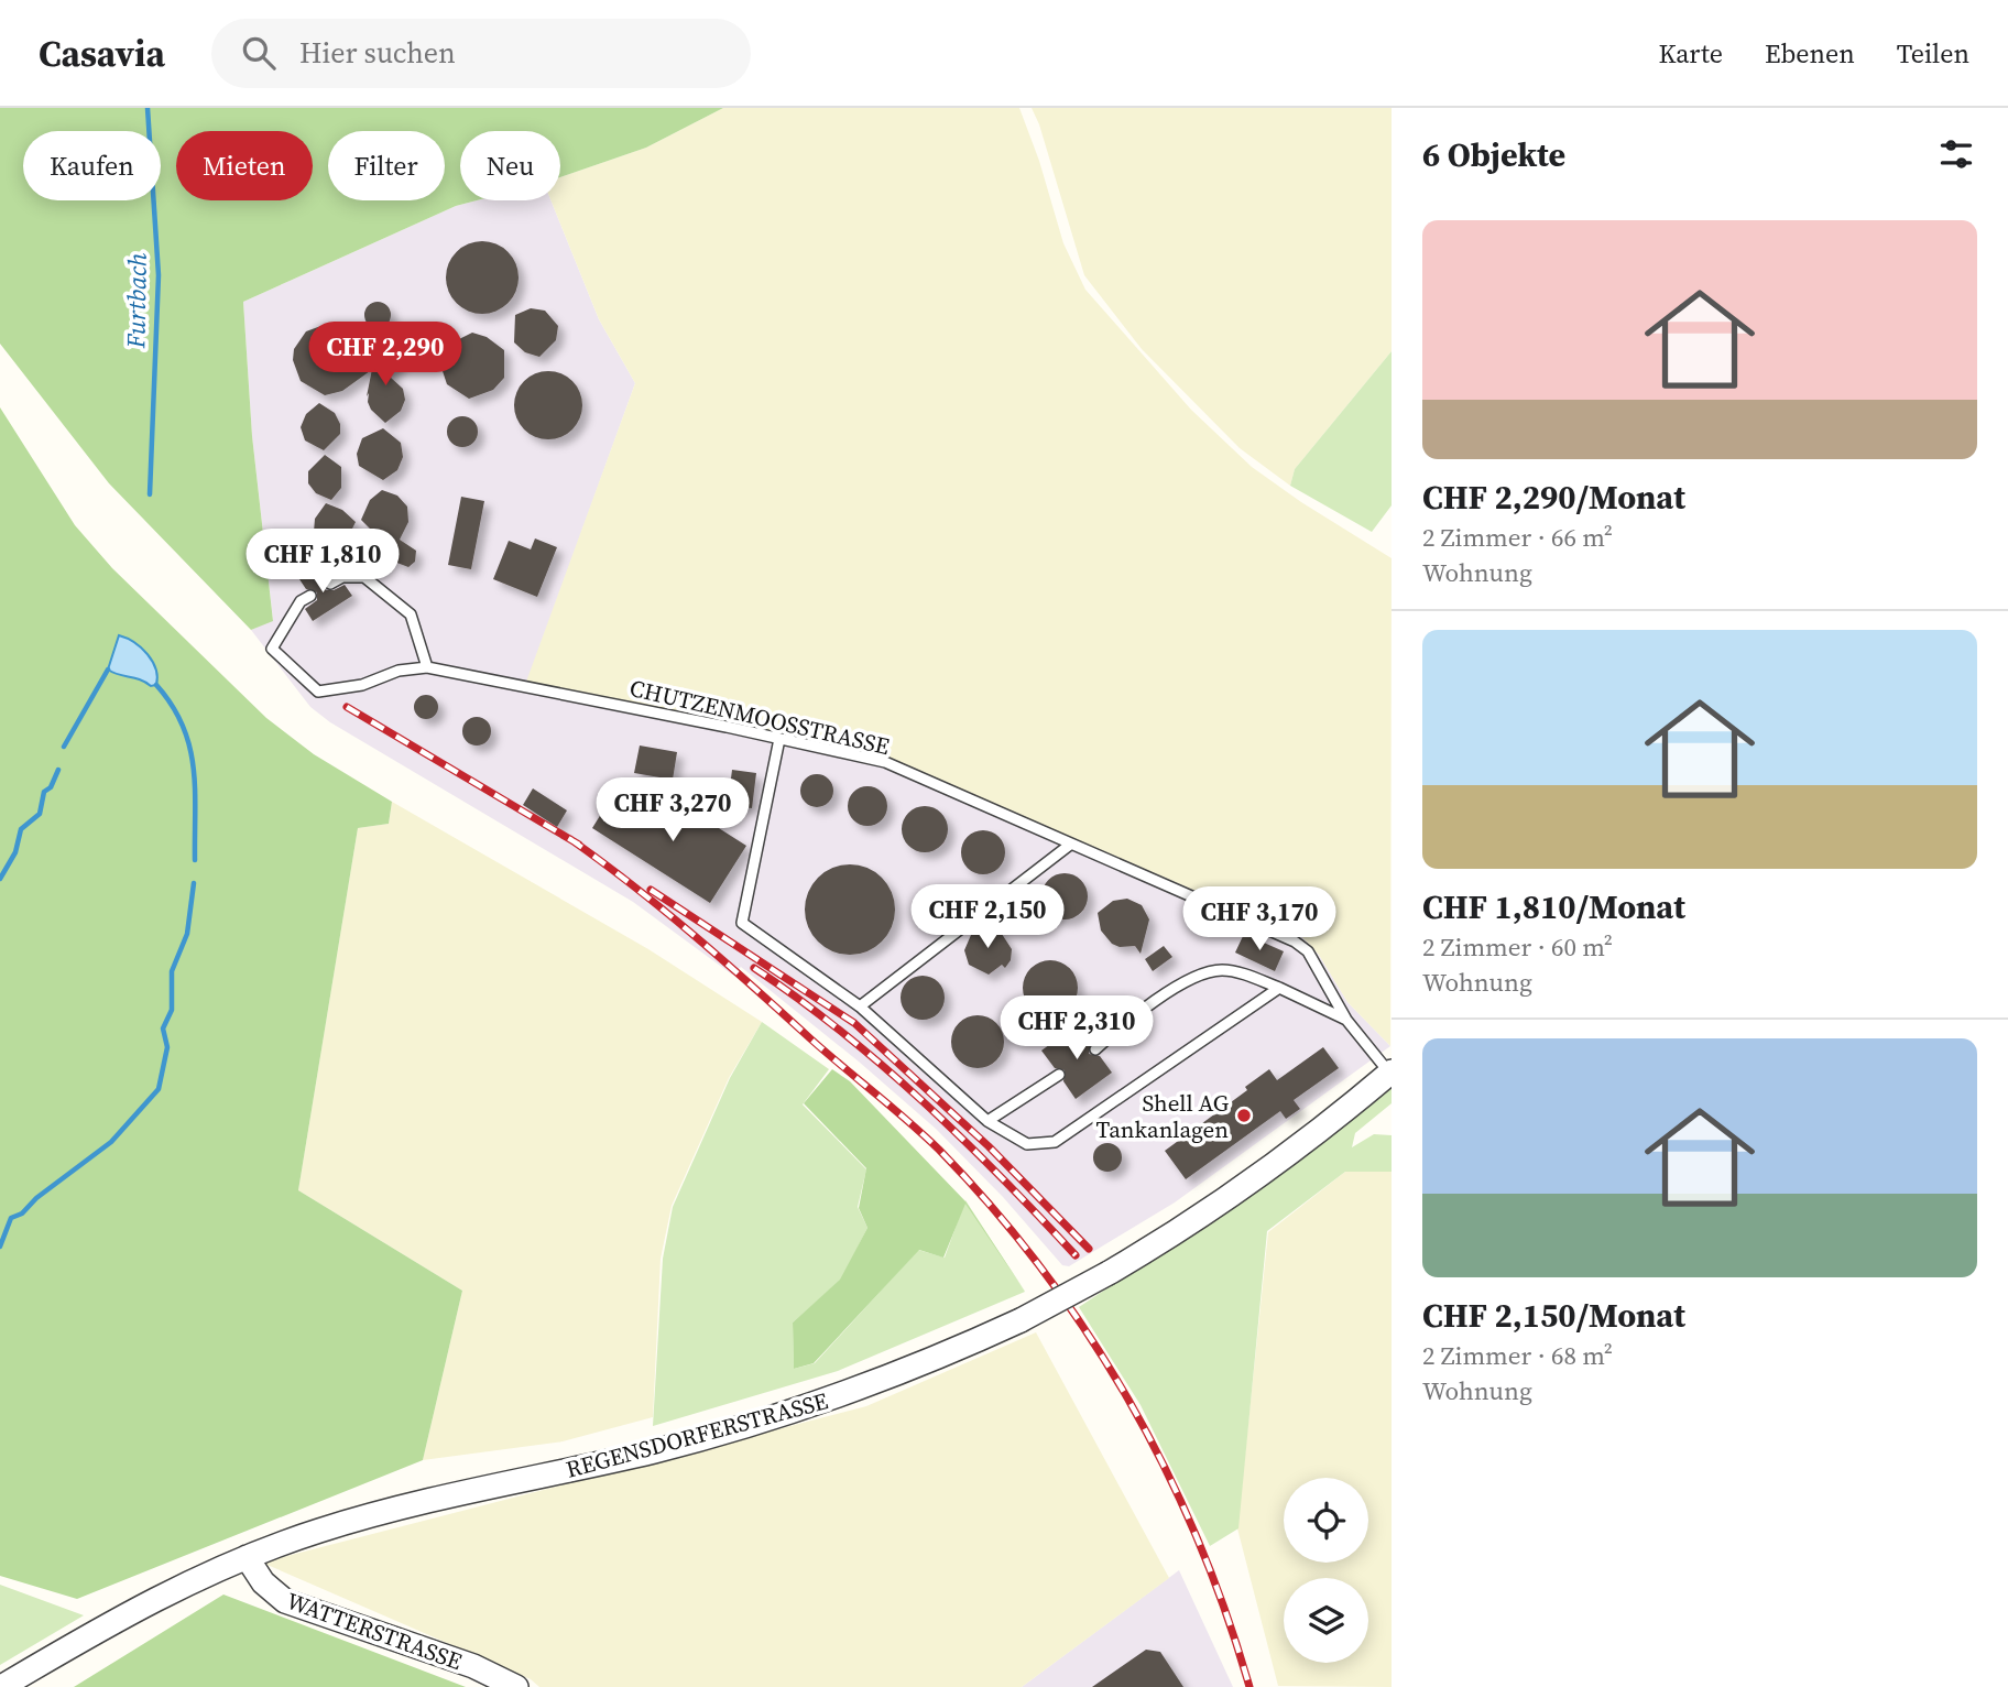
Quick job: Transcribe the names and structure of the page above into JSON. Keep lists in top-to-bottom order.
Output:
{
  "streets": {
    "street": ["REGENSDORFERSTRASSE", "WATTERSTRASSE"],
    "lane": ["CHUTZENMOOSSTRASSE"]
  },
  "crossings": [
    ["CHUTZENMOOSSTRASSE", "REGENSDORFERSTRASSE"],
    ["REGENSDORFERSTRASSE", "WATTERSTRASSE"]
  ],
  "water": ["Furtbach"],
  "places": ["Shell AG Tankanlagen"],
  "page": {
    "header": "Casavia",
    "search": "Hier suchen",
    "nav": ["Karte", "Ebenen", "Teilen"],
    "heading": "6 Objekte",
    "chip": [
      "Kaufen",
      "Mieten",
      "Filter",
      "Neu"
    ],
    "list": [
      {
        "name": "CHF 2,290/Monat",
        "note": "2 Zimmer · 66 m² · Wohnung"
      },
      {
        "name": "CHF 1,810/Monat",
        "note": "2 Zimmer · 60 m² · Wohnung"
      },
      {
        "name": "CHF 2,150/Monat",
        "note": "2 Zimmer · 68 m² · Wohnung"
      }
    ],
    "price": [
      "CHF 2,290",
      "CHF 1,810",
      "CHF 3,270",
      "CHF 2,150",
      "CHF 3,170",
      "CHF 2,310"
    ]
  }
}
